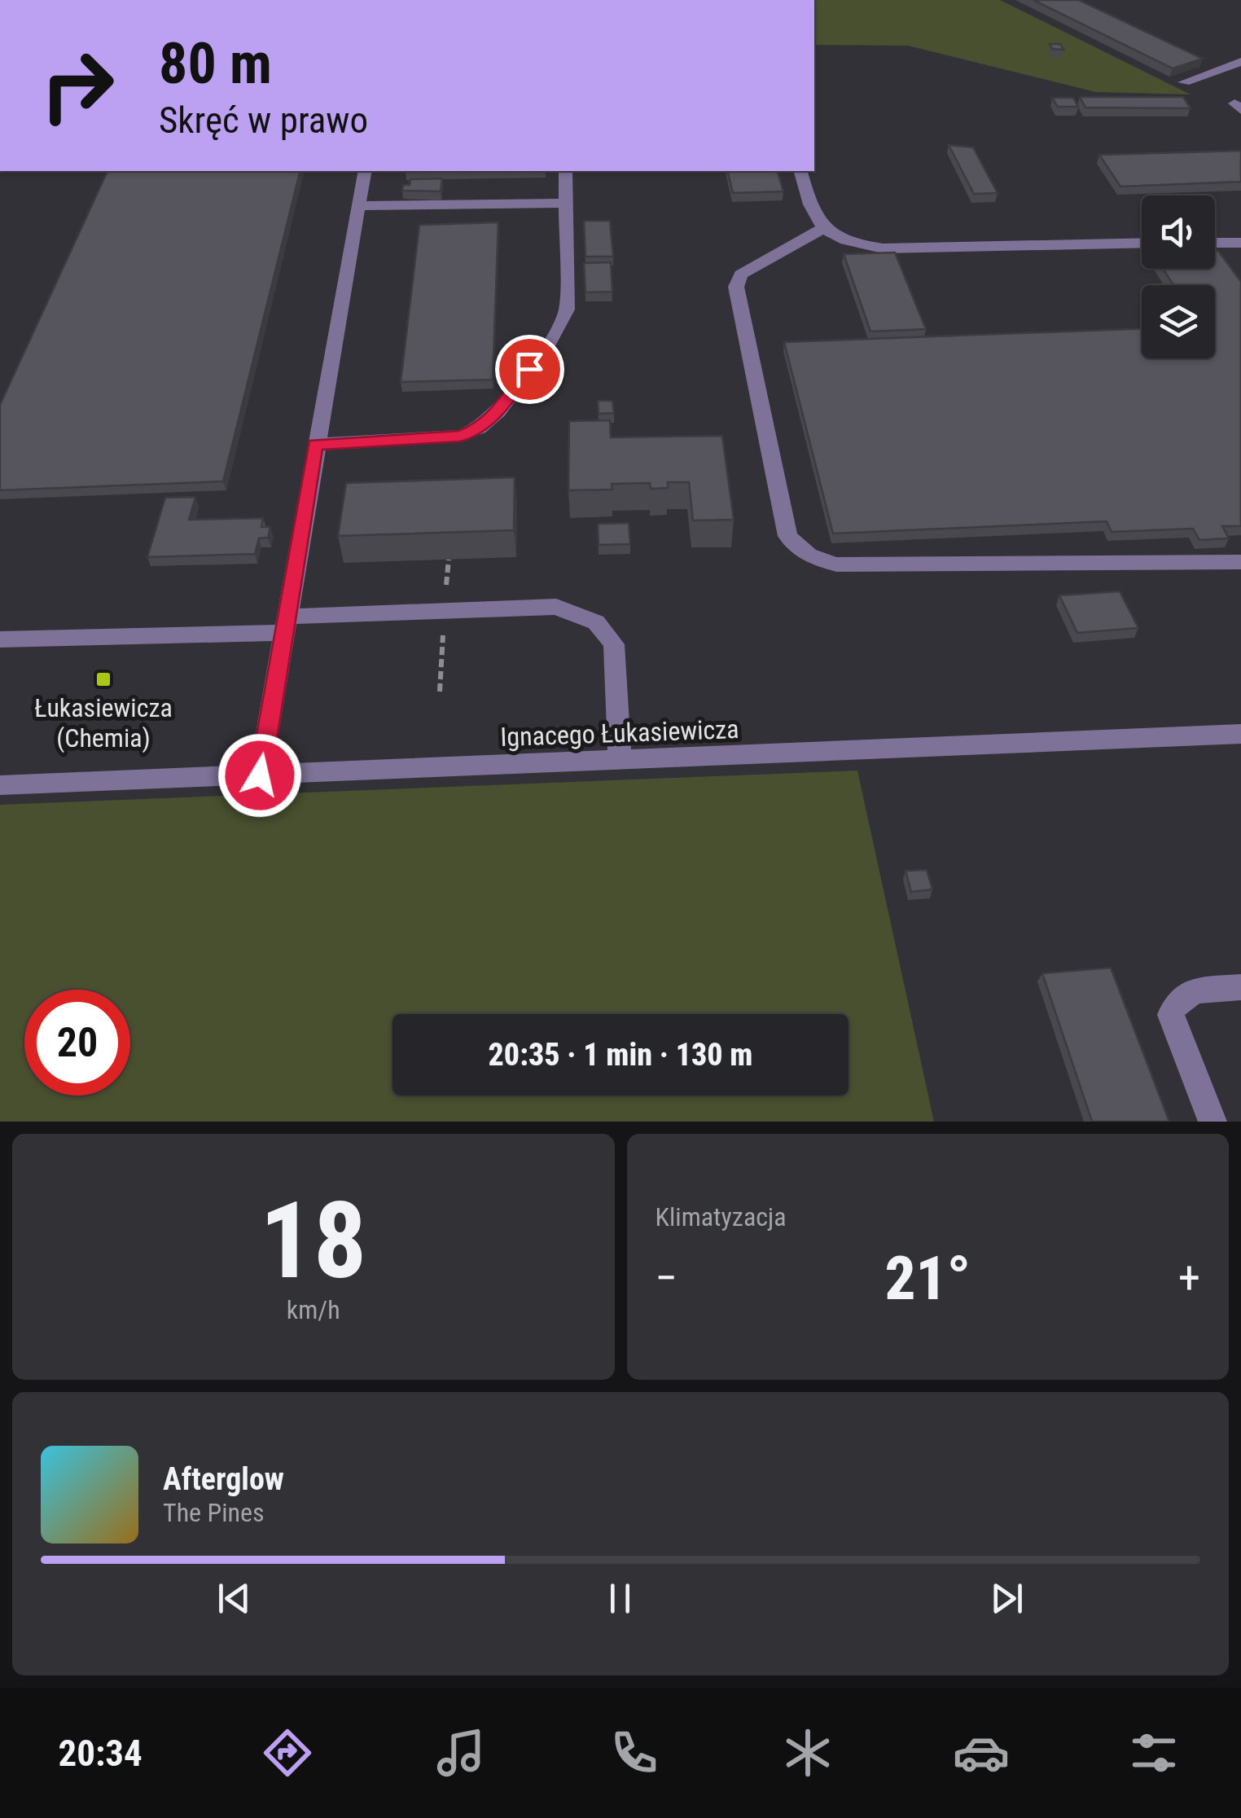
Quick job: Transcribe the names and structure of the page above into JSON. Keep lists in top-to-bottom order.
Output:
{
  "streets": {
    "street": ["Ignacego Łukasiewicza"]
  },
  "places": {
    "transit": ["Łukasiewicza (Chemia)"]
  },
  "page": {
    "turn": ["80 m", "Skręć w prawo"],
    "limit": "20",
    "trip": "20:35 · 1 min · 130 m",
    "tile": [
      ["18", "km/h"],
      "Klimatyzacja"
    ],
    "heat": ["−", "21°", "+"],
    "song": ["Afterglow", "The Pines"],
    "tabs": "20:34"
  }
}
